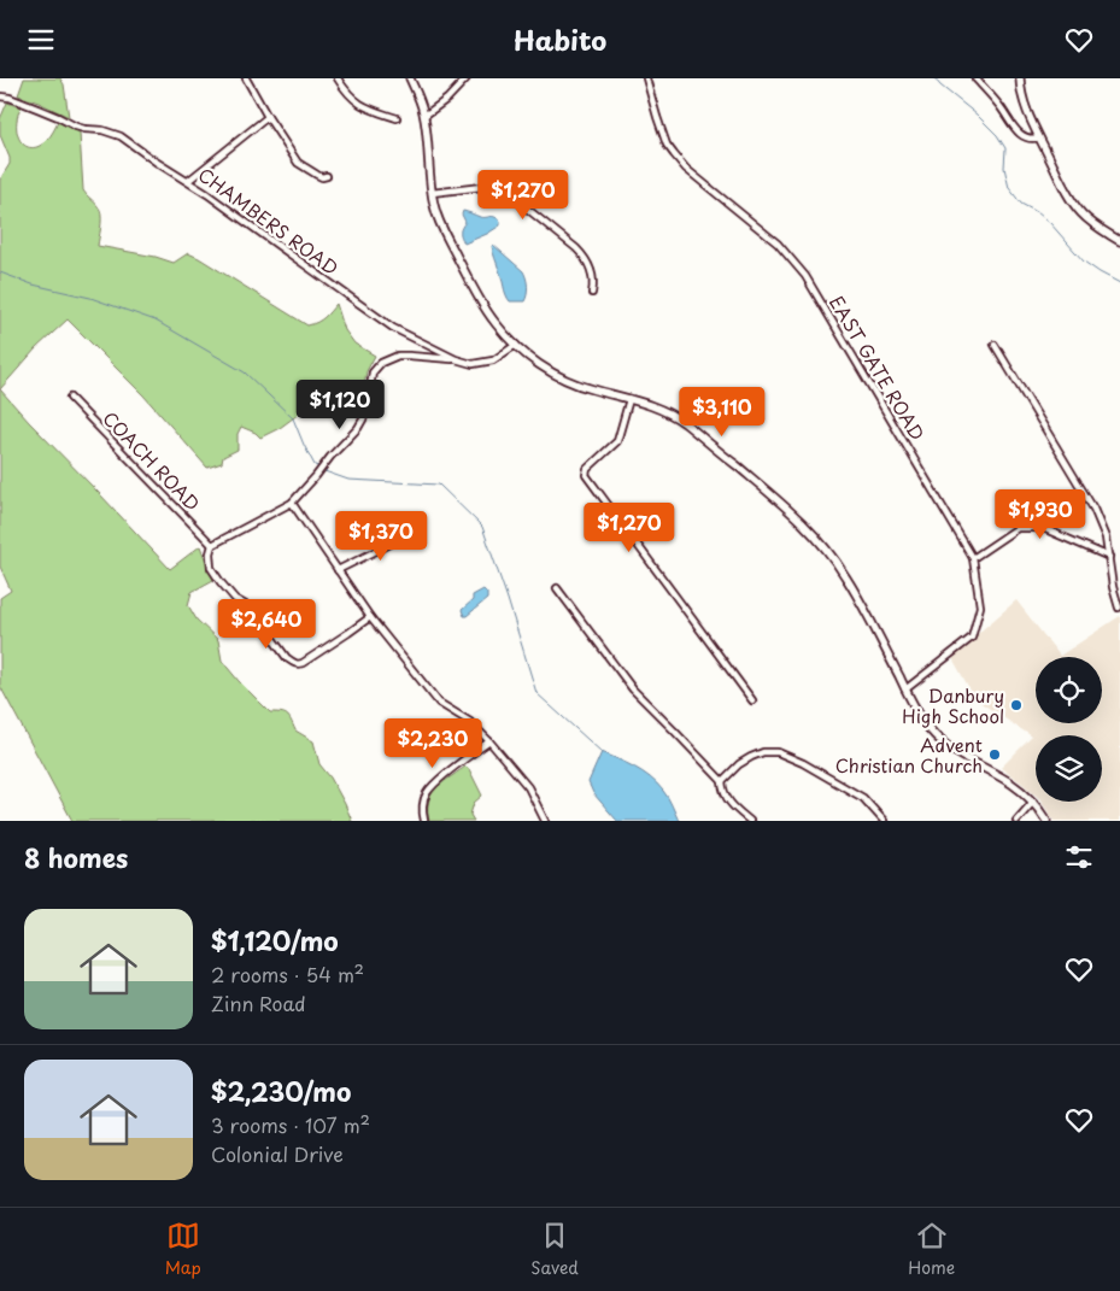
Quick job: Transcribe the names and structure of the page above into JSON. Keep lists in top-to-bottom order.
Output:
{
  "streets": {
    "street": ["CHAMBERS ROAD", "EAST GATE ROAD", "COACH ROAD"]
  },
  "places": ["Danbury High School", "Advent Christian Church"],
  "page": {
    "header": "Habito",
    "price": [
      "$1,270",
      "$1,120",
      "$3,110",
      "$1,930",
      "$1,270",
      "$1,370",
      "$2,640",
      "$2,230"
    ],
    "heading": "8 homes",
    "list": [
      {
        "name": "$1,120/mo",
        "note": "2 rooms · 54 m² · Zinn Road"
      },
      {
        "name": "$2,230/mo",
        "note": "3 rooms · 107 m² · Colonial Drive"
      }
    ],
    "tabs": ["Map", "Saved", "Home"]
  }
}
